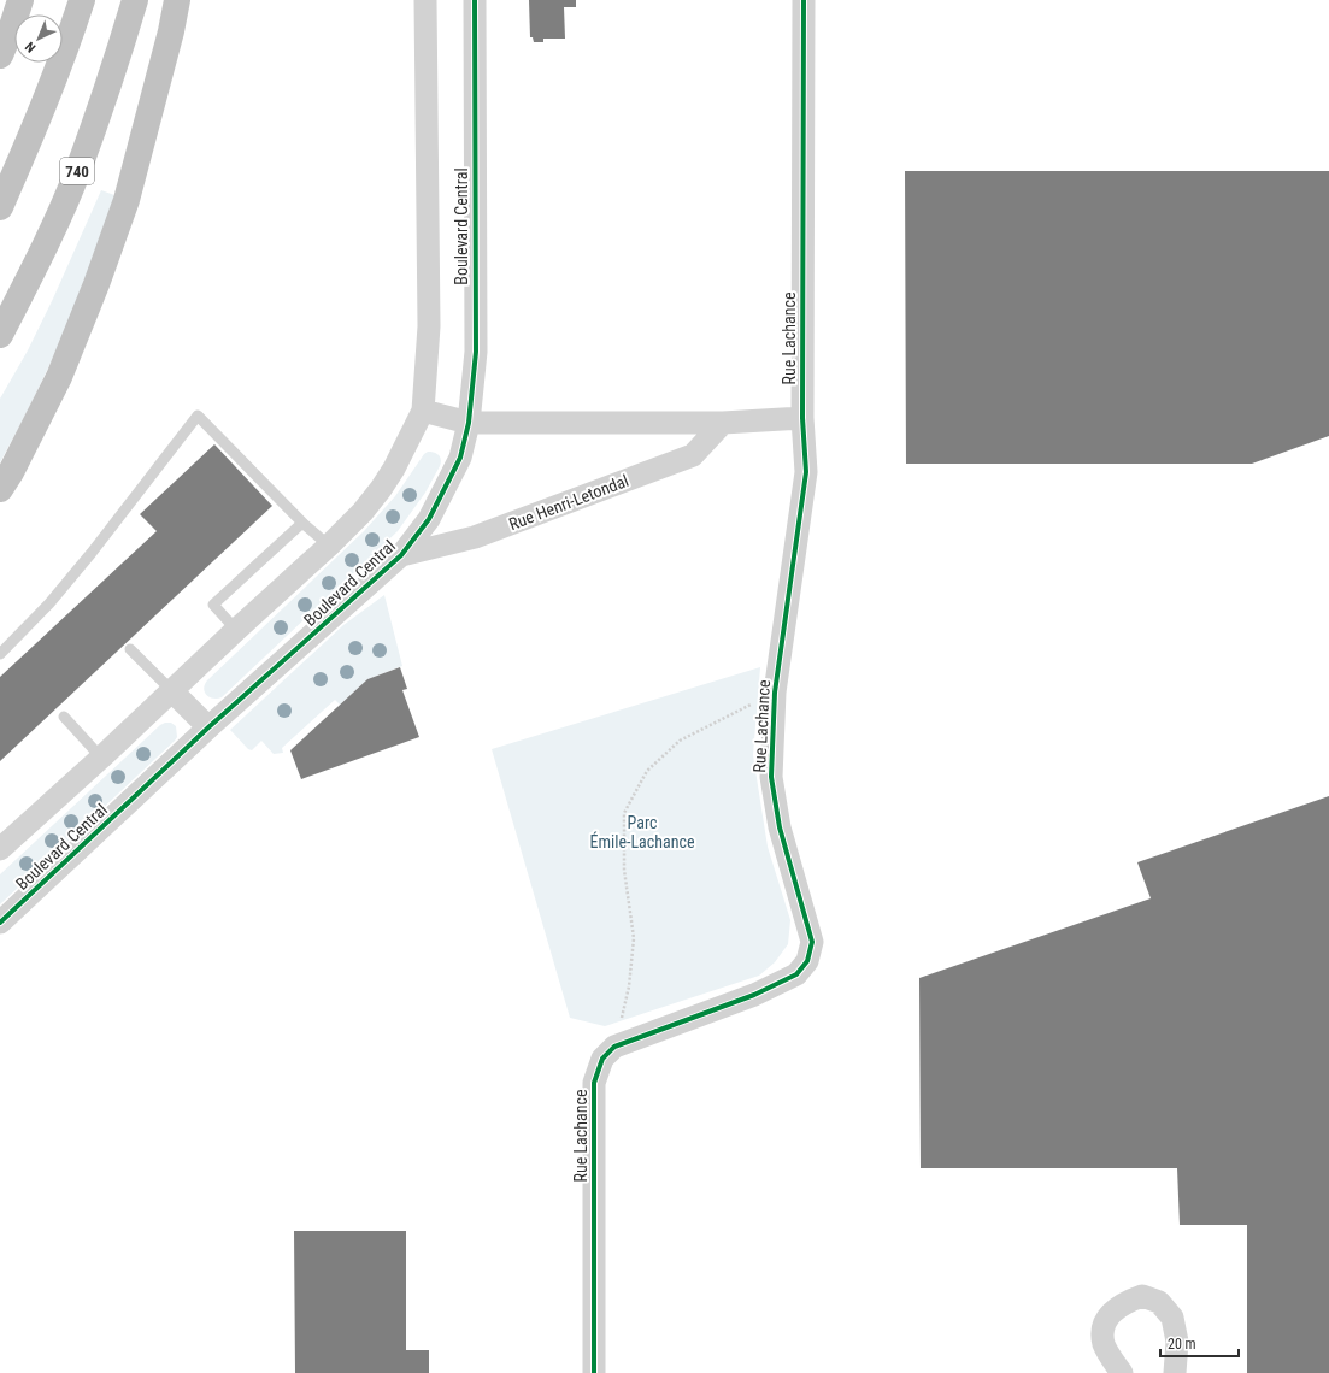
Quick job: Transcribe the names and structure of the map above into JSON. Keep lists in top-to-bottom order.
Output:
{
  "streets": {
    "highway": ["740"],
    "street": ["Boulevard Central", "Rue Lachance", "Rue Henri-Letondal"]
  },
  "crossings": [
    ["Boulevard Central", "Rue Henri-Letondal"]
  ],
  "parks": ["Parc Émile-Lachance"],
  "scale_bar": "20 m",
  "north": "bottom left"
}
